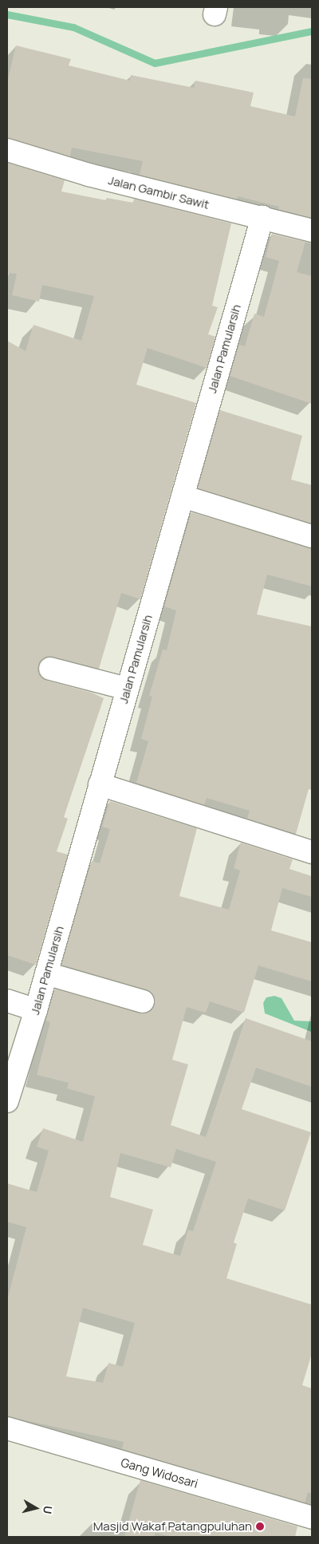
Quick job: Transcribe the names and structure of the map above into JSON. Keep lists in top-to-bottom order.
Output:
{
  "streets": {
    "street": ["Jalan Gambir Sawit", "Jalan Pamularsih", "Gang Widosari"]
  },
  "crossings": [
    ["Jalan Gambir Sawit", "Jalan Pamularsih"]
  ],
  "places": ["Masjid Wakaf Patangpuluhan"],
  "north": "right"
}
